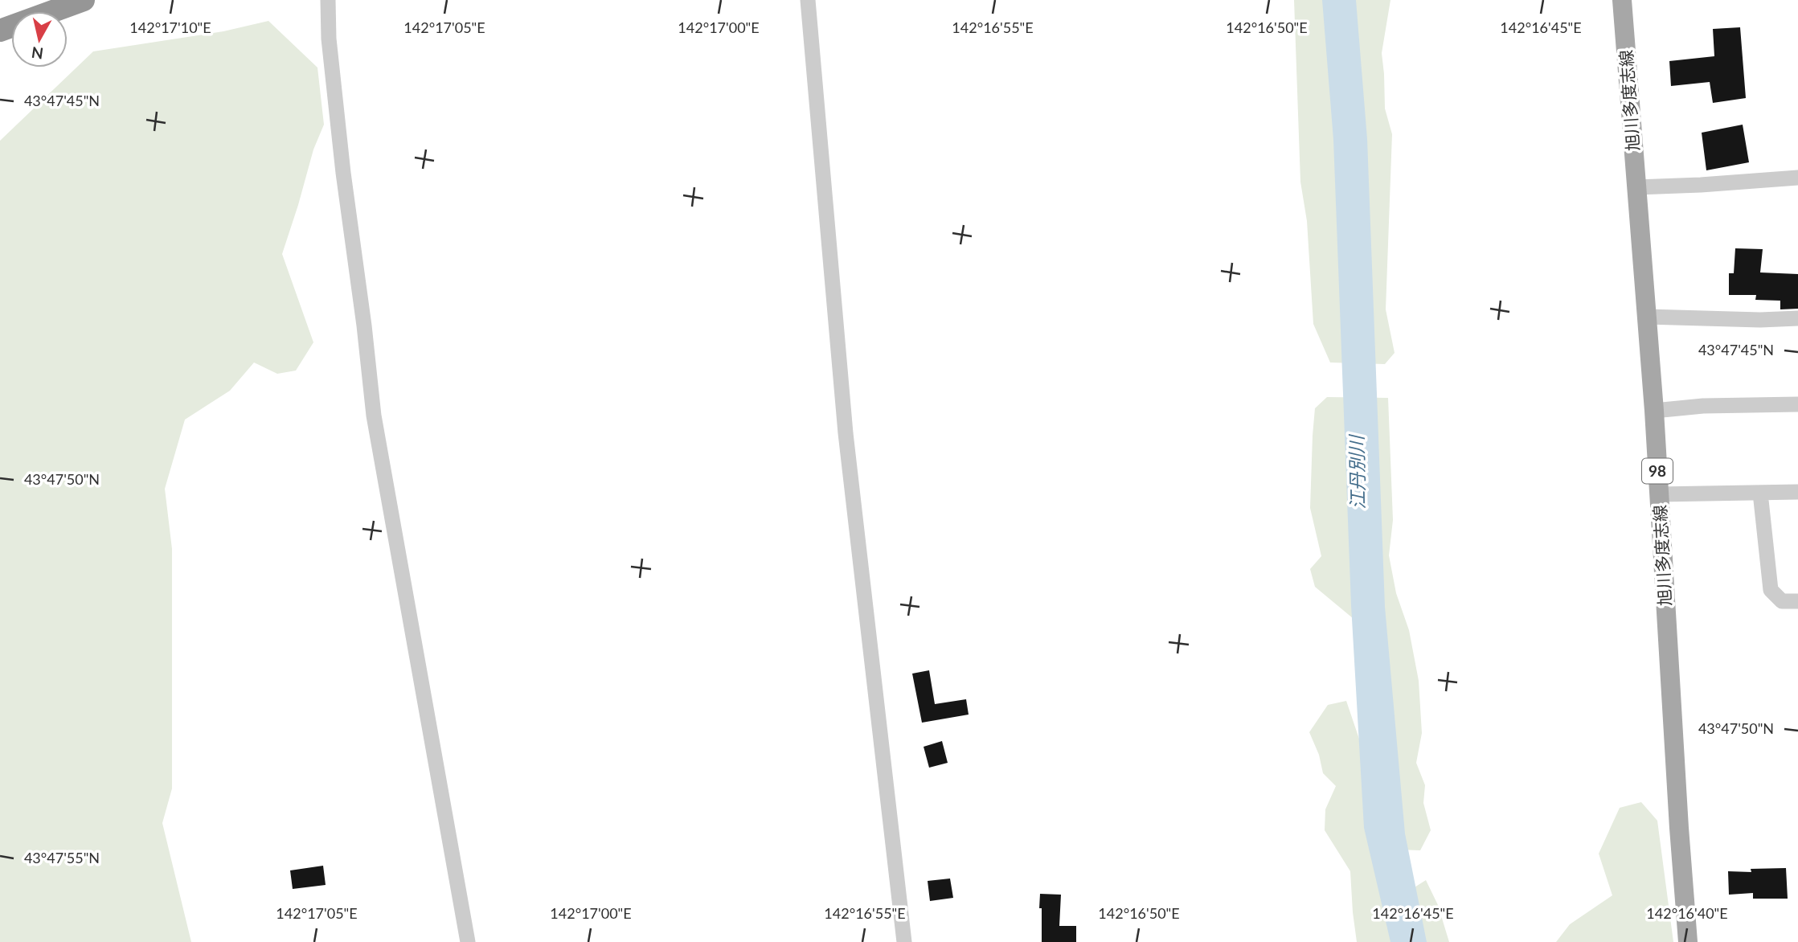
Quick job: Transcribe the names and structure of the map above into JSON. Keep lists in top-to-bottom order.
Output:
{
  "streets": {
    "main road": ["旭川多度志線", "98"]
  },
  "water": ["江丹別川"],
  "north": "bottom",
  "coordinates": [
    "142°17'10\"E",
    "142°17'05\"E",
    "142°17'00\"E",
    "142°16'55\"E",
    "142°16'50\"E",
    "142°16'45\"E",
    "43°47'45\"N",
    "43°47'50\"N",
    "43°47'55\"N",
    "142°16'40\"E"
  ]
}
